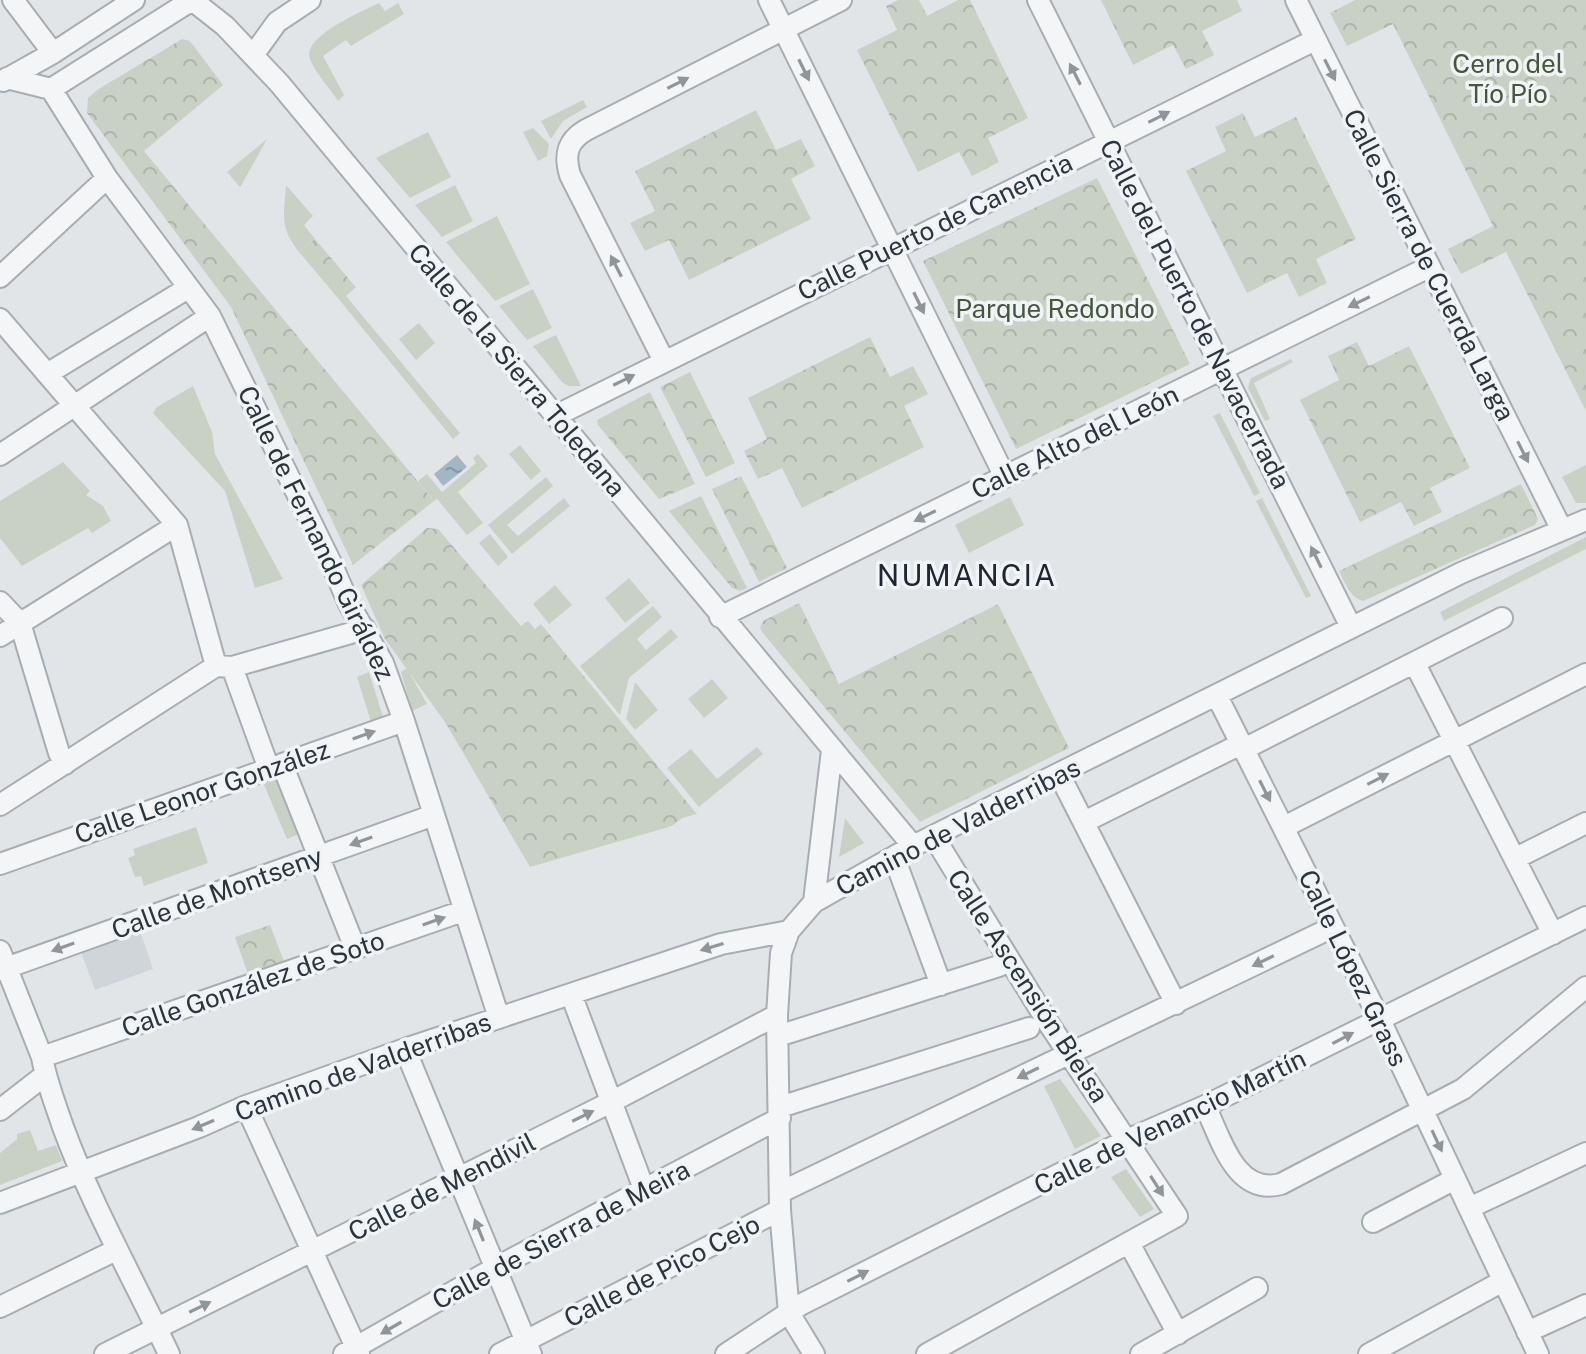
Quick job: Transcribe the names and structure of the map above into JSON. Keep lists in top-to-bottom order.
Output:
{
  "streets": {
    "street": [
      "Calle Puerto de Canencia",
      "Calle Sierra de Cuerda Larga",
      "Calle del Puerto de Navacerrada",
      "Calle de la Sierra Toledana",
      "Calle Alto del León",
      "Calle de Fernando Giráldez",
      "Calle Leonor González",
      "Camino de Valderribas",
      "Calle de Montseny",
      "Calle López Grass",
      "Calle González de Soto",
      "Calle Ascensión Bielsa",
      "Calle de Venancio Martín",
      "Calle de Mendívil",
      "Calle de Sierra de Meira",
      "Calle de Pico Cejo"
    ]
  },
  "crossings": [
    ["Calle Puerto de Canencia", "Calle Sierra de Cuerda Larga"],
    ["Calle Puerto de Canencia", "Calle del Puerto de Navacerrada"],
    ["Calle Puerto de Canencia", "Calle de la Sierra Toledana"],
    ["Calle Sierra de Cuerda Larga", "Calle Alto del León"],
    ["Calle Sierra de Cuerda Larga", "Camino de Valderribas"],
    ["Calle del Puerto de Navacerrada", "Calle Alto del León"],
    ["Calle del Puerto de Navacerrada", "Camino de Valderribas"],
    ["Calle de la Sierra Toledana", "Calle Alto del León"],
    ["Calle de la Sierra Toledana", "Camino de Valderribas"],
    ["Calle de Fernando Giráldez", "Calle Leonor González"],
    ["Calle de Fernando Giráldez", "Camino de Valderribas"],
    ["Calle de Fernando Giráldez", "Calle de Montseny"],
    ["Calle de Fernando Giráldez", "Calle González de Soto"],
    ["Camino de Valderribas", "Calle López Grass"],
    ["Camino de Valderribas", "Calle Ascensión Bielsa"],
    ["Calle López Grass", "Calle de Venancio Martín"],
    ["Calle López Grass", "Calle de Pico Cejo"],
    ["Calle Ascensión Bielsa", "Calle de Venancio Martín"],
    ["Calle Ascensión Bielsa", "Calle de Pico Cejo"]
  ],
  "one_way": [
    "Calle Puerto de Canencia",
    "Calle Sierra de Cuerda Larga",
    "Calle del Puerto de Navacerrada",
    "Calle Alto del León",
    "Calle de Montseny",
    "Calle de Venancio Martín",
    "Calle de Mendívil"
  ],
  "districts": ["NUMANCIA"],
  "parks": ["Cerro del Tío Pío", "Parque Redondo"]
}
